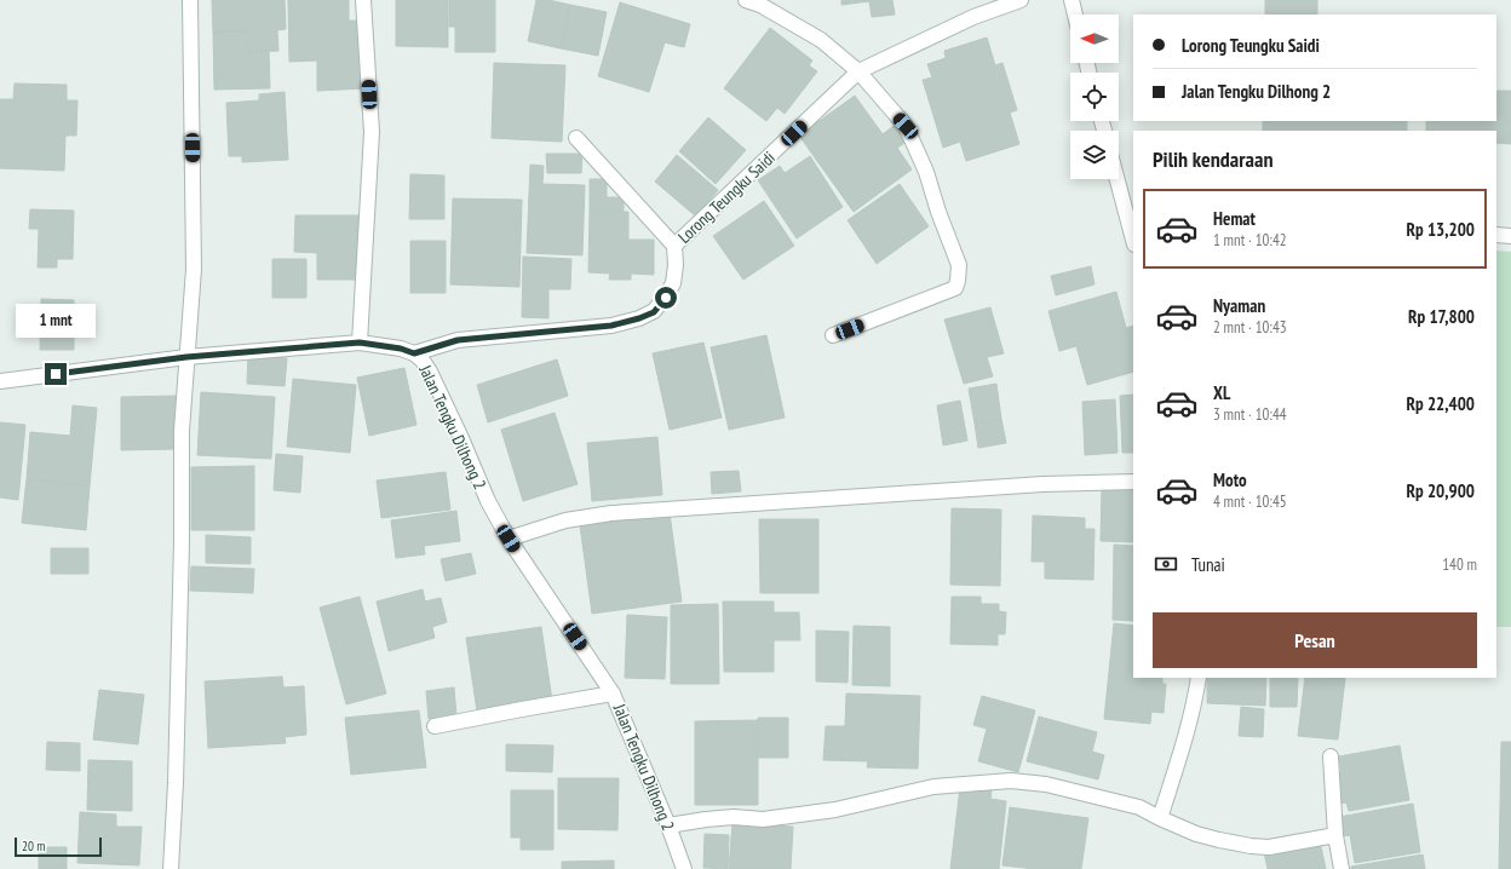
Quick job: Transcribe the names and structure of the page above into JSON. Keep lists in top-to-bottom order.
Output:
{
  "streets": {
    "street": ["Lorong Teungku Saidi", "Jalan Tengku Dilhong 2"]
  },
  "crossings": [
    ["Lorong Teungku Saidi", "Jalan Tengku Dilhong 2"]
  ],
  "scale_bar": "20 m",
  "north": "left",
  "page": {
    "banner": ["Lorong Teungku Saidi", "Jalan Tengku Dilhong 2"],
    "heading": "Pilih kendaraan",
    "list": [
      {
        "name": "Hemat",
        "note": "1 mnt · 10:42",
        "value": "Rp 13,200"
      },
      {
        "name": "Nyaman",
        "note": "2 mnt · 10:43",
        "value": "Rp 17,800"
      },
      {
        "name": "XL",
        "note": "3 mnt · 10:44",
        "value": "Rp 22,400"
      },
      {
        "name": "Moto",
        "note": "4 mnt · 10:45",
        "value": "Rp 20,900"
      }
    ],
    "bubble": "1 mnt",
    "pay": ["Tunai", "140 m"],
    "buttons": "Pesan",
    "scale": "20 m"
  }
}
